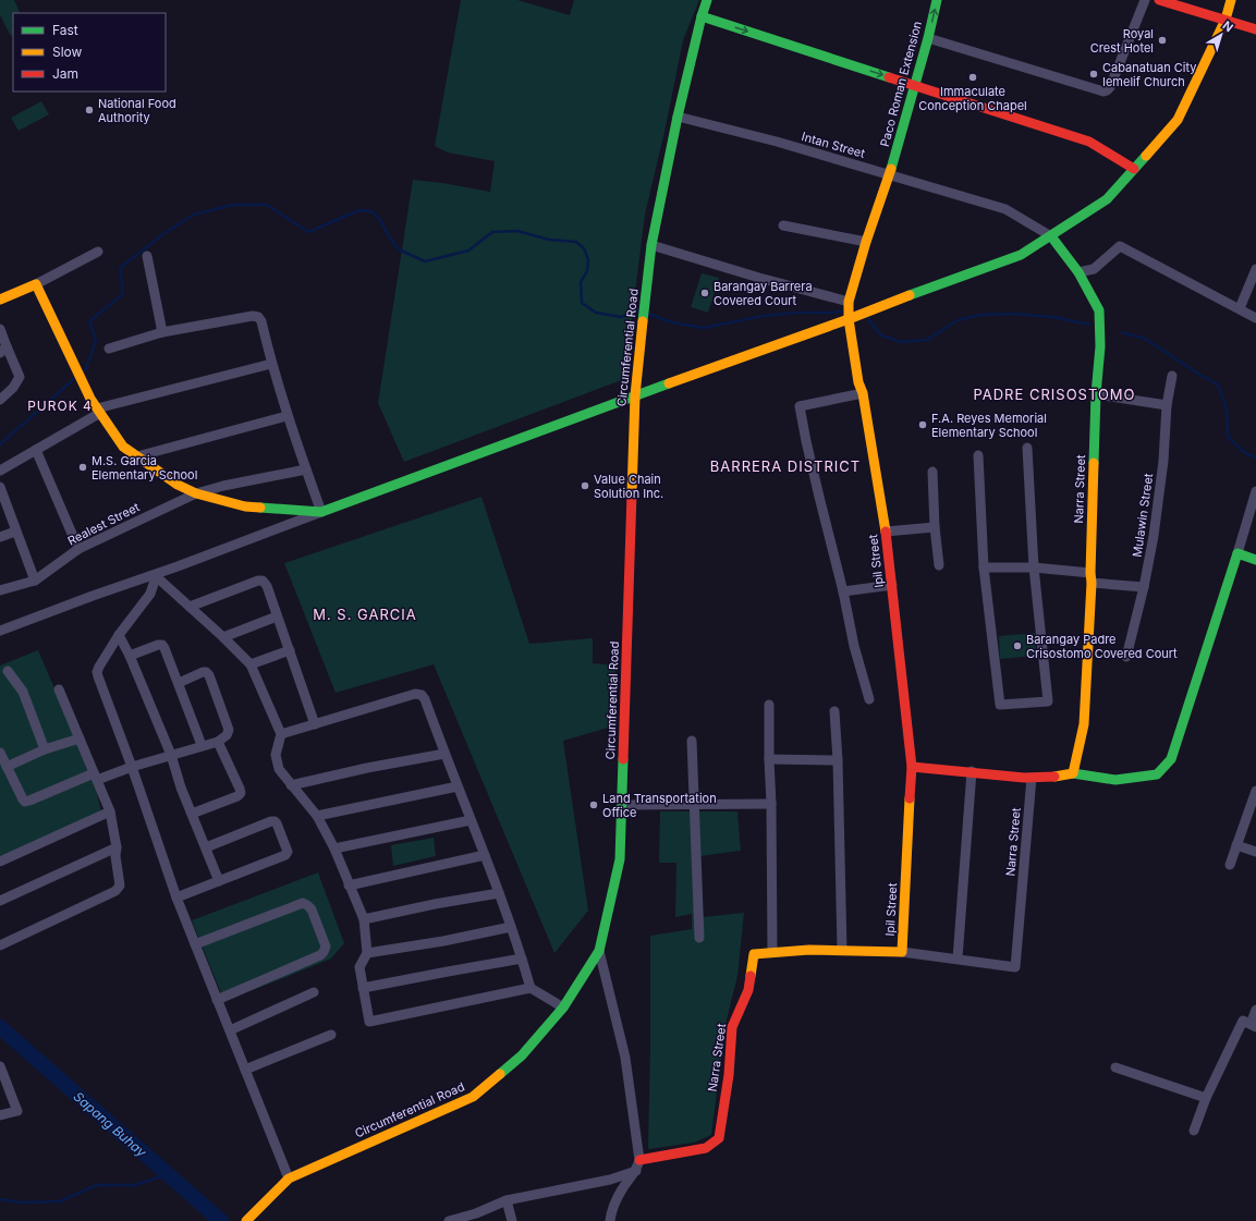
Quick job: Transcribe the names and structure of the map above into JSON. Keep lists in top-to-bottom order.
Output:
{
  "streets": {
    "street": [
      "Paco Roman Extension",
      "Intan Street",
      "Circumferential Road",
      "Narra Street",
      "Mulawin Street",
      "Realest Street",
      "Ipil Street"
    ]
  },
  "crossings": [
    ["Paco Roman Extension", "Intan Street"],
    ["Paco Roman Extension", "Ipil Street"],
    ["Intan Street", "Circumferential Road"],
    ["Intan Street", "Narra Street"],
    ["Intan Street", "Ipil Street"],
    ["Narra Street", "Ipil Street"]
  ],
  "districts": [
    "PADRE CRISOSTOMO",
    "PUROK 4",
    "BARRERA DISTRICT",
    "M. S. GARCIA"
  ],
  "water": ["Sapang Buhay"],
  "places": [
    "Royal Crest Hotel",
    "Cabanatuan City Iemelif Church",
    "Immaculate Conception Chapel",
    "National Food Authority",
    "Barangay Barrera Covered Court",
    "F.A. Reyes Memorial Elementary School",
    "M.S. Garcia Elementary School",
    "Value Chain Solution Inc.",
    "Barangay Padre Crisostomo Covered Court",
    "Land Transportation Office"
  ],
  "legend": ["Fast", "Slow", "Jam"],
  "north": "top right"
}
